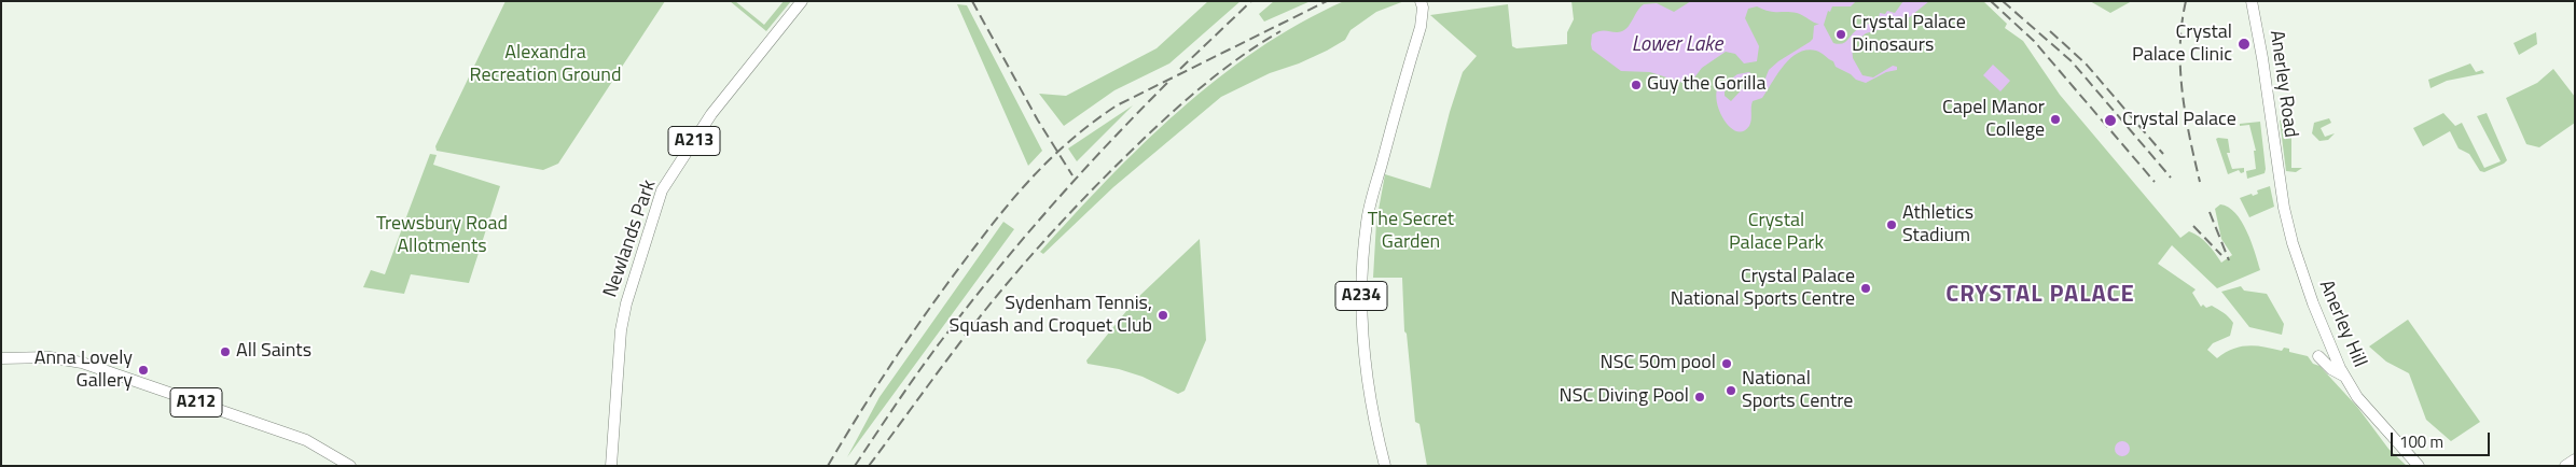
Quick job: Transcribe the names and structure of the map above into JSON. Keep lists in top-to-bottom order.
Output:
{
  "streets": {
    "main road": [
      "Anerley Road",
      "A213",
      "Newlands Park",
      "A234",
      "Anerley Hill",
      "A212"
    ]
  },
  "crossings": [
    ["Anerley Road", "Anerley Hill"]
  ],
  "districts": ["CRYSTAL PALACE"],
  "water": ["Lower Lake"],
  "parks": [
    "Alexandra Recreation Ground",
    "The Secret Garden",
    "Crystal Palace Park",
    "Trewsbury Road Allotments"
  ],
  "places": [
    "Crystal Palace Dinosaurs",
    "Crystal Palace Clinic",
    "Guy the Gorilla",
    "Capel Manor College",
    "Crystal Palace",
    "Athletics Stadium",
    "Crystal Palace National Sports Centre",
    "Sydenham Tennis, Squash and Croquet Club",
    "All Saints",
    "NSC 50m pool",
    "Anna Lovely Gallery",
    "National Sports Centre",
    "NSC Diving Pool"
  ],
  "scale_bar": "100 m"
}
